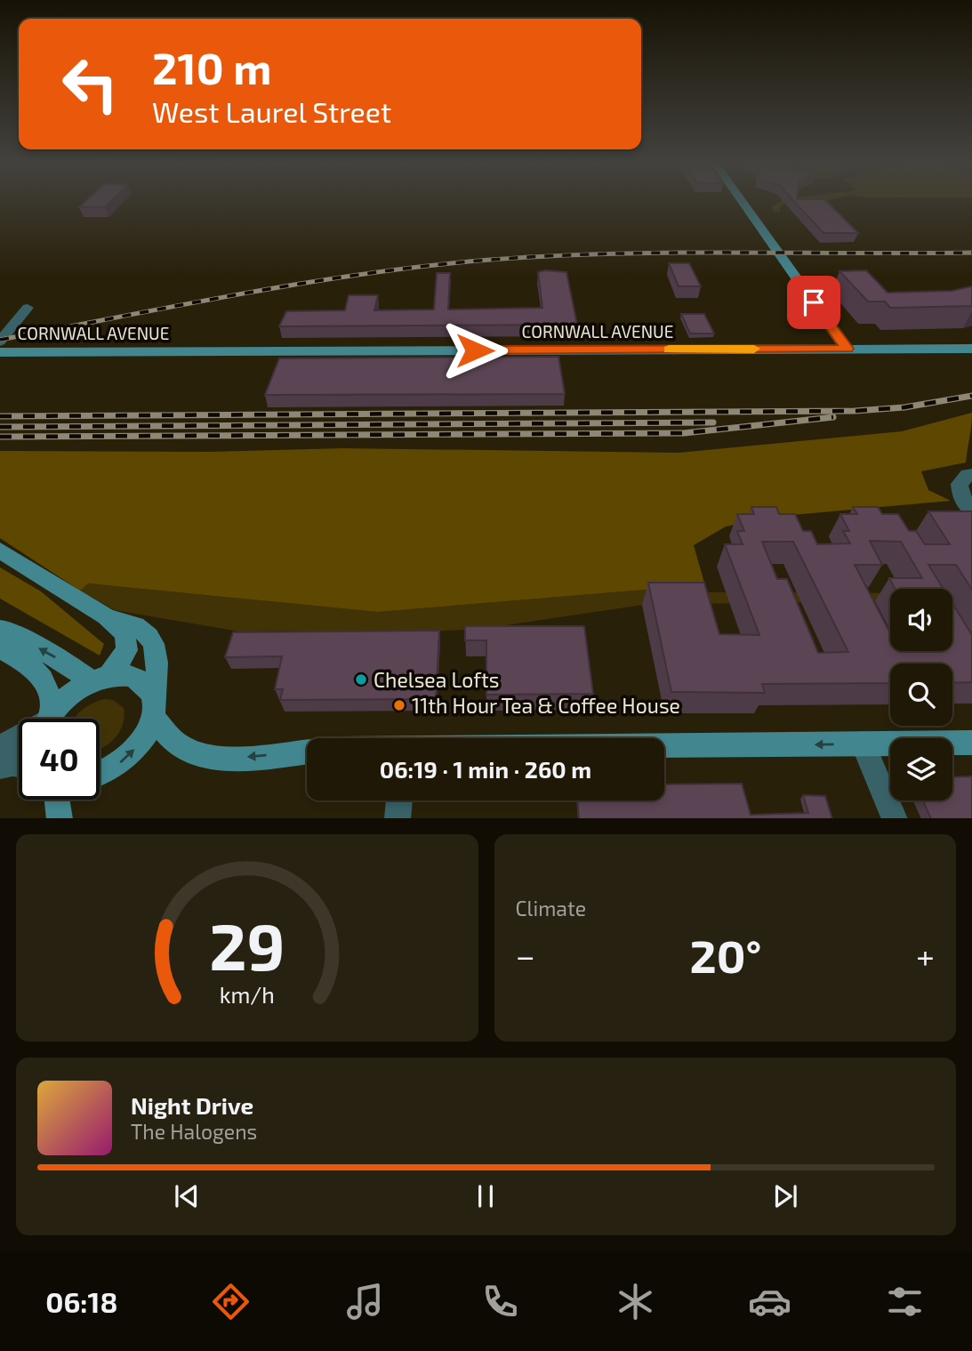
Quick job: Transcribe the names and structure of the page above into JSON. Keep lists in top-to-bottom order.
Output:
{
  "streets": {
    "street": ["CORNWALL AVENUE"]
  },
  "places": ["Chelsea Lofts", "11th Hour Tea & Coffee House"],
  "page": {
    "turn": ["210 m", "West Laurel Street"],
    "limit": "40",
    "trip": "06:19 · 1 min · 260 m",
    "tile": "Climate",
    "heat": ["−", "20°", "+"],
    "song": ["Night Drive", "The Halogens"],
    "tabs": "06:18",
    "gauge": ["29", "km/h"]
  }
}
